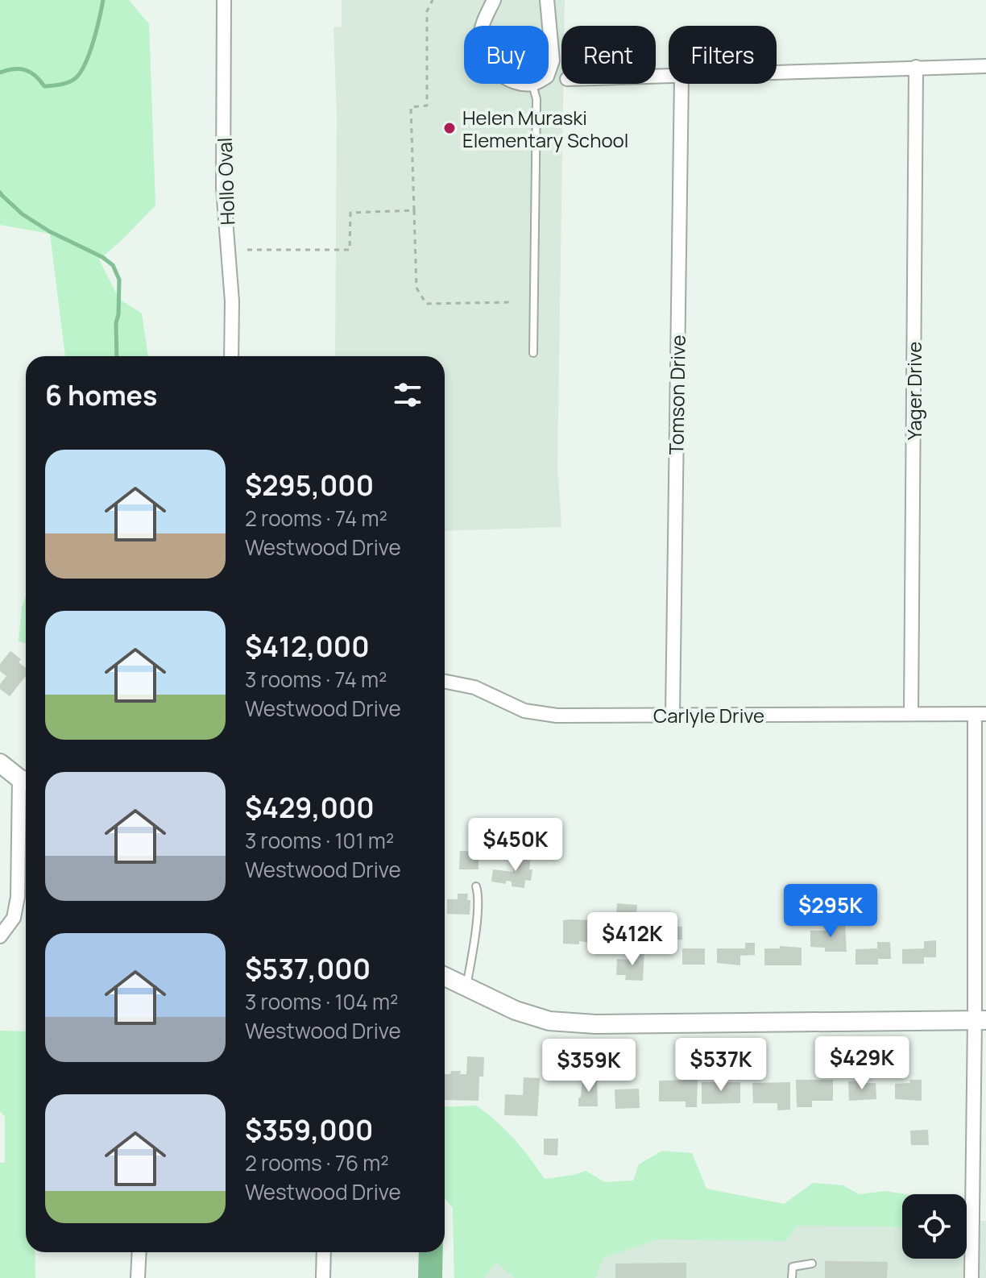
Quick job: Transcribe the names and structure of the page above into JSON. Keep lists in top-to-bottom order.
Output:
{
  "streets": {
    "street": [
      "Hollo Oval",
      "Yager Drive",
      "Tomson Drive",
      "Carlyle Drive"
    ]
  },
  "crossings": [
    ["Yager Drive", "Carlyle Drive"],
    ["Tomson Drive", "Carlyle Drive"]
  ],
  "places": ["Helen Muraski Elementary School"],
  "page": {
    "chip": ["Buy", "Rent", "Filters"],
    "heading": "6 homes",
    "list": [
      {
        "name": "$295,000",
        "note": "2 rooms · 74 m² · Westwood Drive"
      },
      {
        "name": "$412,000",
        "note": "3 rooms · 74 m² · Westwood Drive"
      },
      {
        "name": "$429,000",
        "note": "3 rooms · 101 m² · Westwood Drive"
      },
      {
        "name": "$537,000",
        "note": "3 rooms · 104 m² · Westwood Drive"
      },
      {
        "name": "$359,000",
        "note": "2 rooms · 76 m² · Westwood Drive"
      }
    ],
    "price": [
      "$450K",
      "$295K",
      "$412K",
      "$429K",
      "$537K",
      "$359K"
    ]
  }
}
